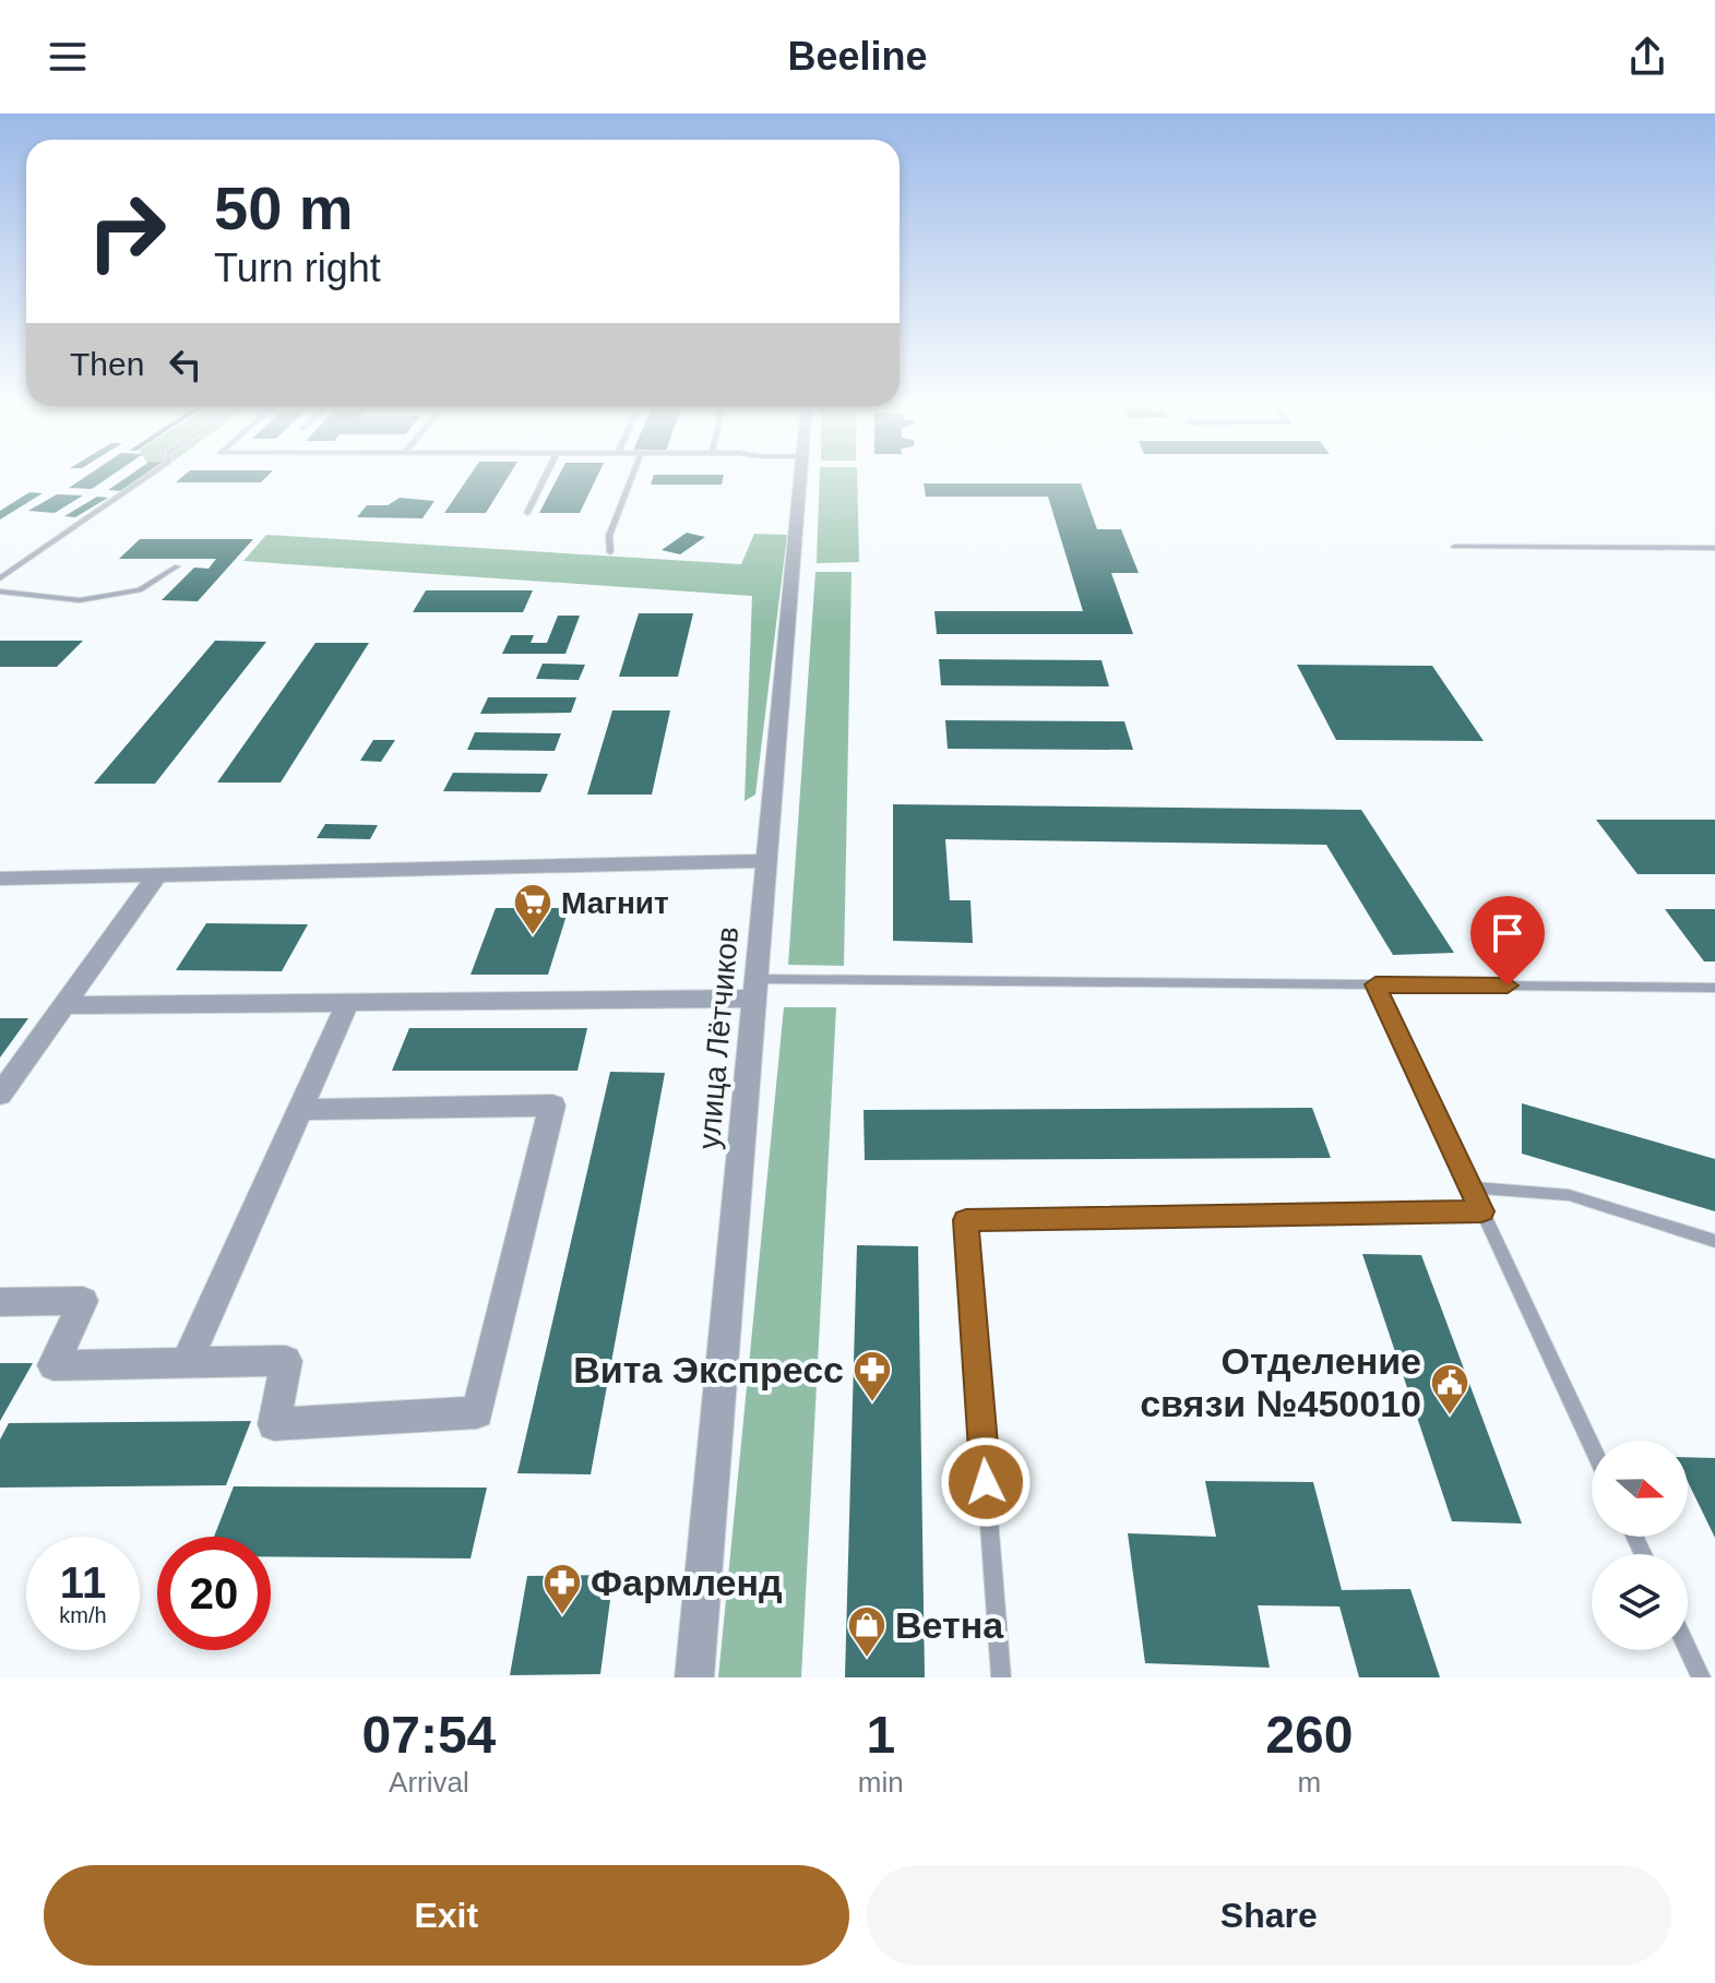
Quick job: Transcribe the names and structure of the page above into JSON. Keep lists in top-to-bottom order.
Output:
{
  "streets": {
    "street": ["улица Лётчиков"]
  },
  "places": {
    "supermarket": ["Магнит"],
    "pharmacy": ["Вита Экспресс", "Фармленд"],
    "public building": ["Отделение связи №450010"],
    "shop": ["Ветна"]
  },
  "north": "right",
  "page": {
    "header": "Beeline",
    "turn": ["50 m", "Turn right"],
    "then": "Then",
    "speed": "11 km/h",
    "limit": "20",
    "eta": [
      "07:54",
      "Arrival",
      "1",
      "min",
      "260",
      "m"
    ],
    "buttons": ["Exit", "Share"]
  }
}
